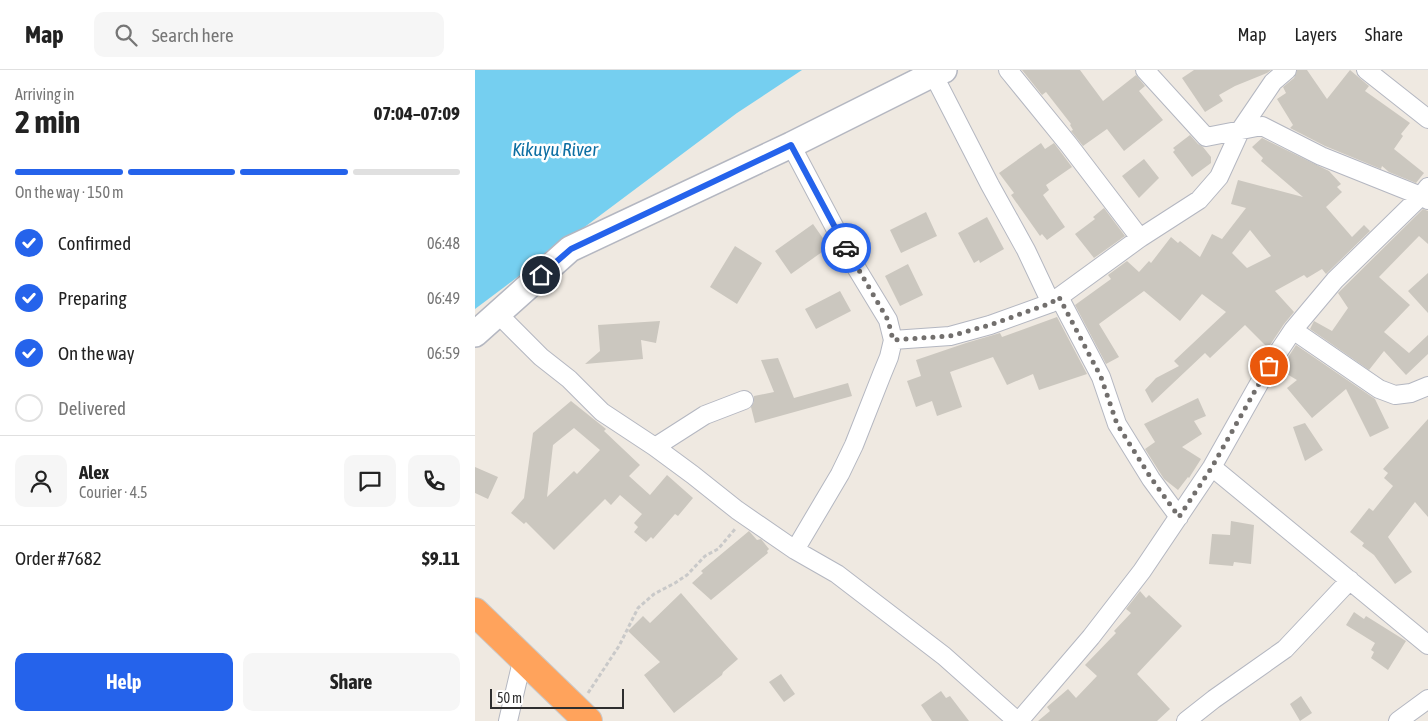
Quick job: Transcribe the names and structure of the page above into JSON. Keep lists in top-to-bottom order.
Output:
{
  "water": ["Kikuyu River"],
  "scale_bar": "50 m",
  "page": {
    "header": "Map",
    "search": "Search here",
    "nav": ["Map", "Layers", "Share"],
    "heading": ["2 min", "Arriving in", "07:04–07:09"],
    "panel": [
      "Alex",
      "Courier · 4.5",
      "Order #7682",
      "$9.11"
    ],
    "bar": "On the way · 150 m",
    "list": [
      ["Confirmed", "06:48"],
      ["Preparing", "06:49"],
      ["On the way", "06:59"],
      "Delivered"
    ],
    "buttons": ["Help", "Share"],
    "scale": "50 m"
  }
}
